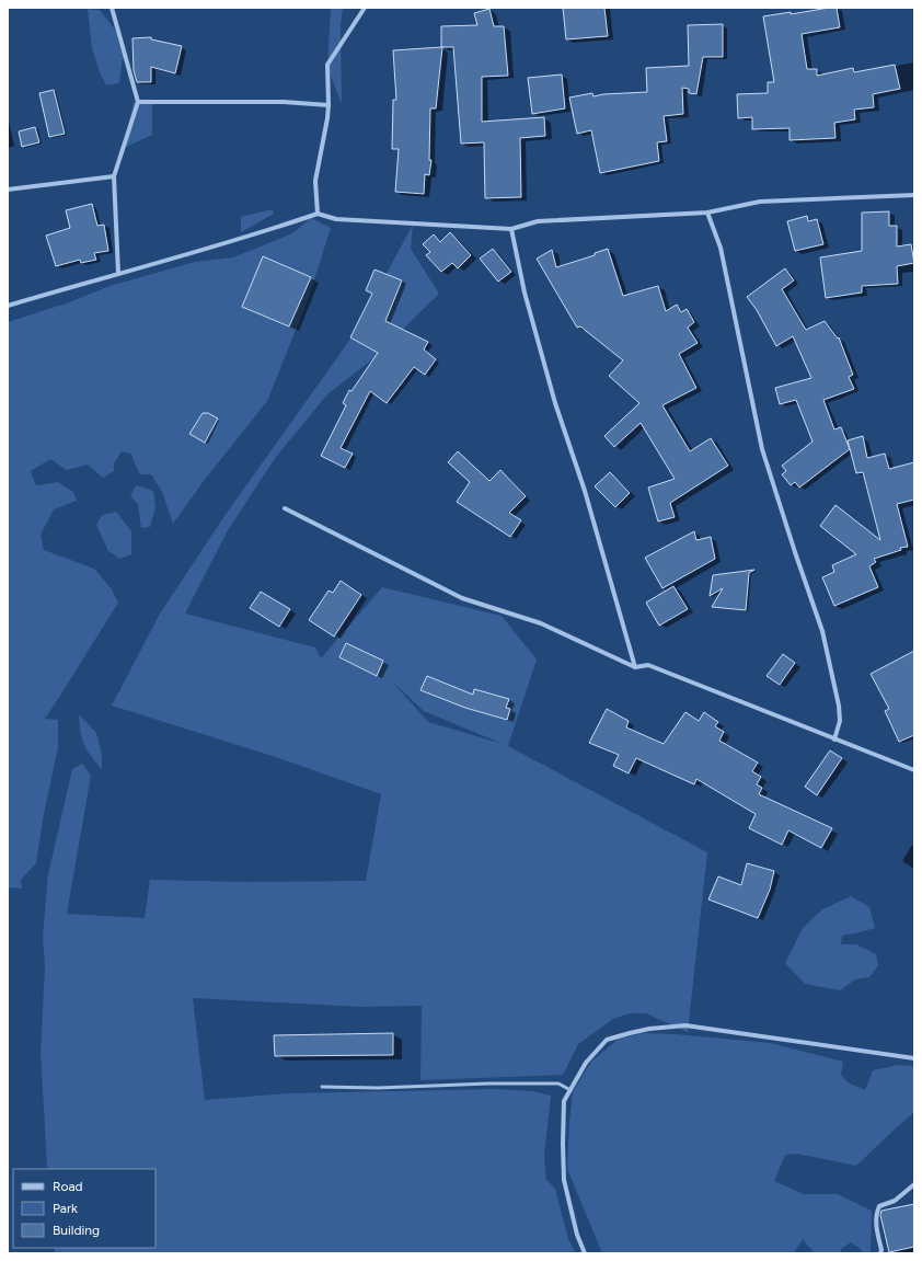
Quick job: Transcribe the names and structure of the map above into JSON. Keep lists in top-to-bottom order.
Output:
{
  "legend": ["Road", "Park", "Building"]
}
